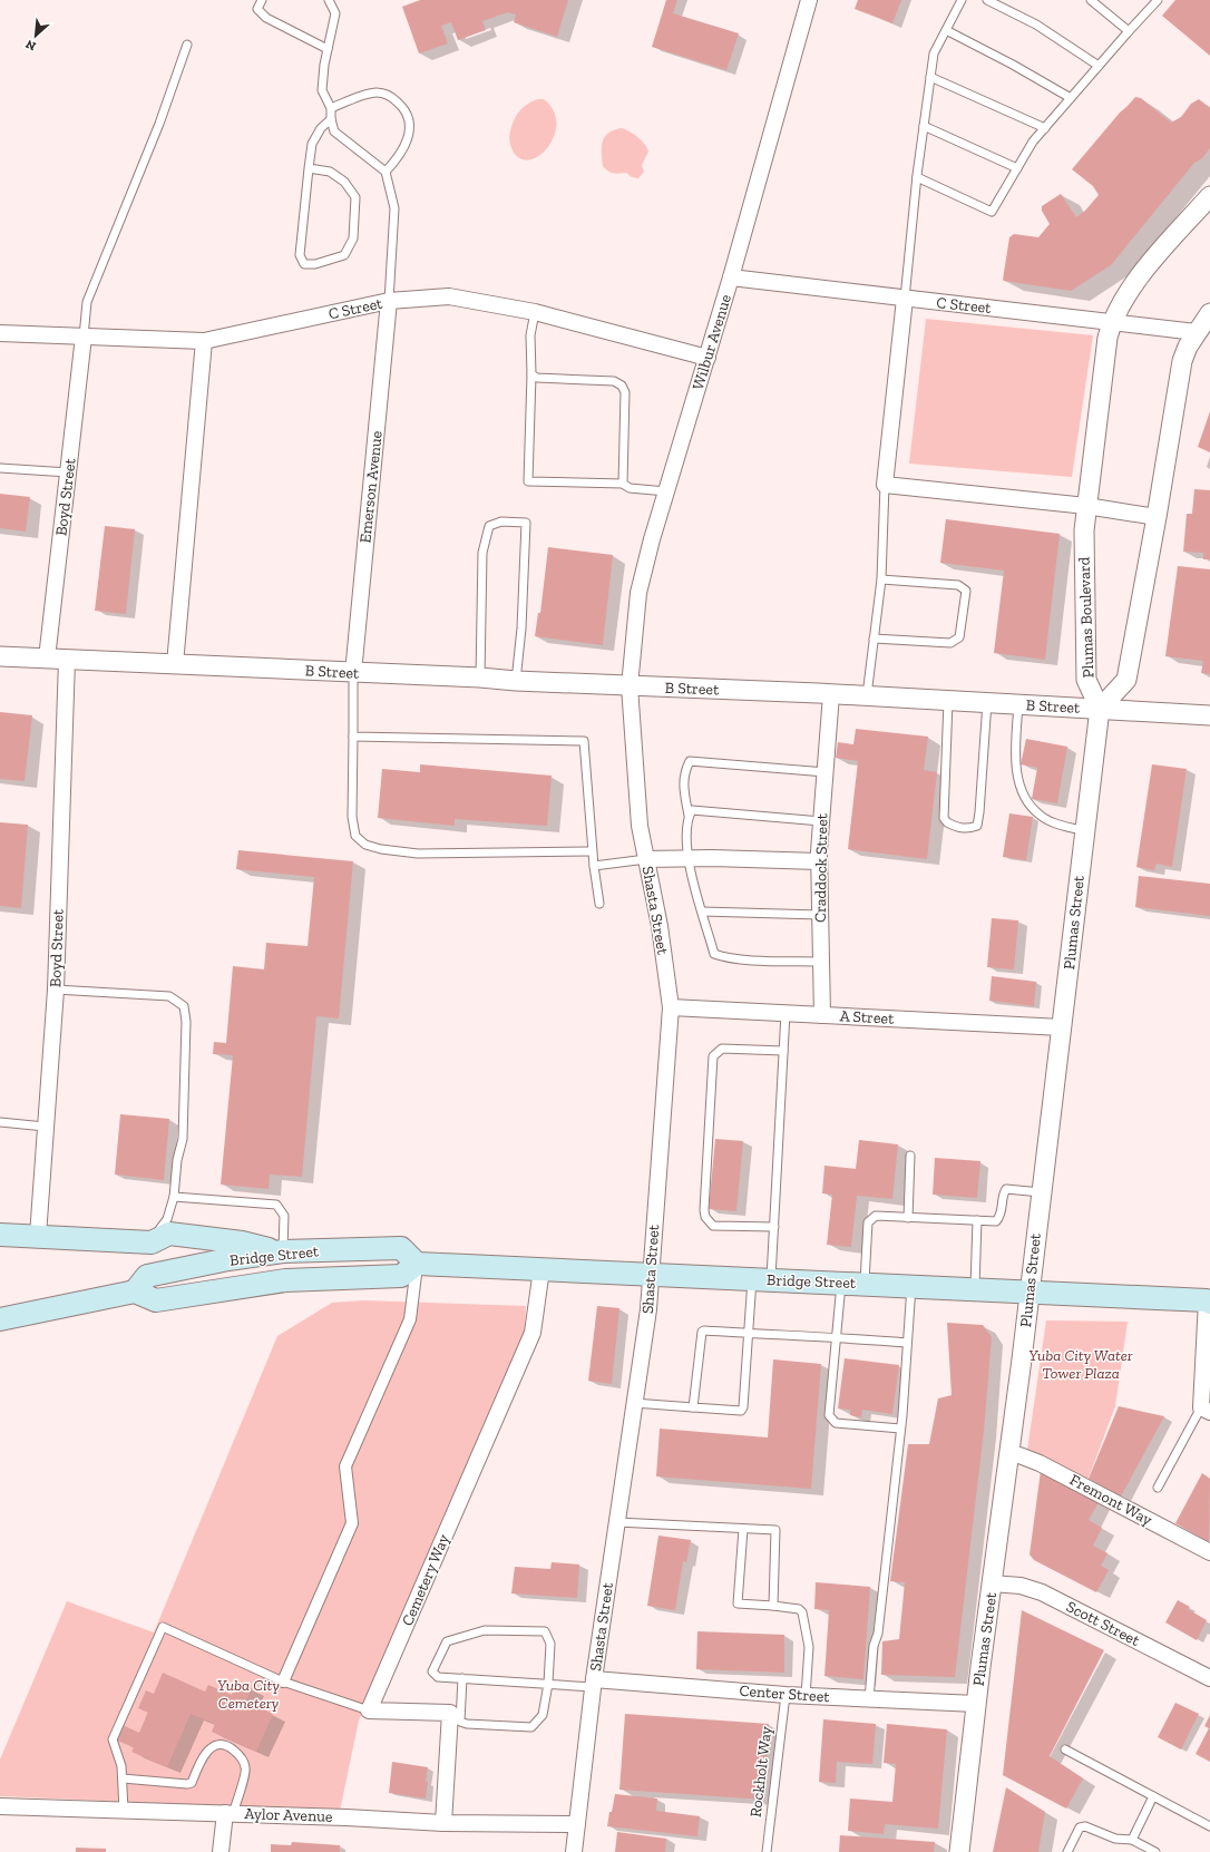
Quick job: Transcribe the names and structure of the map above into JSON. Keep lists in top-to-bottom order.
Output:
{
  "streets": {
    "main road": ["Bridge Street"],
    "street": [
      "C Street",
      "Wilbur Avenue",
      "Emerson Avenue",
      "Boyd Street",
      "Plumas Boulevard",
      "B Street",
      "Craddock Street",
      "Shasta Street",
      "Plumas Street",
      "A Street",
      "Fremont Way",
      "Cemetery Way",
      "Scott Street",
      "Center Street",
      "Aylor Avenue"
    ],
    "lane": ["Rockholt Way"]
  },
  "crossings": [
    ["C Street", "Wilbur Avenue"],
    ["C Street", "Emerson Avenue"],
    ["C Street", "Boyd Street"],
    ["C Street", "Plumas Boulevard"],
    ["Wilbur Avenue", "B Street"],
    ["Wilbur Avenue", "Shasta Street"],
    ["Emerson Avenue", "B Street"],
    ["Boyd Street", "B Street"],
    ["Plumas Boulevard", "B Street"],
    ["Plumas Boulevard", "Plumas Street"],
    ["B Street", "Craddock Street"],
    ["B Street", "Shasta Street"],
    ["B Street", "Plumas Street"],
    ["Craddock Street", "A Street"],
    ["Shasta Street", "A Street"],
    ["Shasta Street", "Bridge Street"],
    ["Shasta Street", "Center Street"],
    ["Shasta Street", "Aylor Avenue"],
    ["Plumas Street", "A Street"],
    ["Plumas Street", "Bridge Street"],
    ["Plumas Street", "Fremont Way"],
    ["Plumas Street", "Scott Street"],
    ["Plumas Street", "Center Street"],
    ["Bridge Street", "Cemetery Way"],
    ["Center Street", "Rockholt Way"]
  ],
  "parks": ["Yuba City Water Tower Plaza", "Yuba City Cemetery"],
  "north": "bottom left"
}
